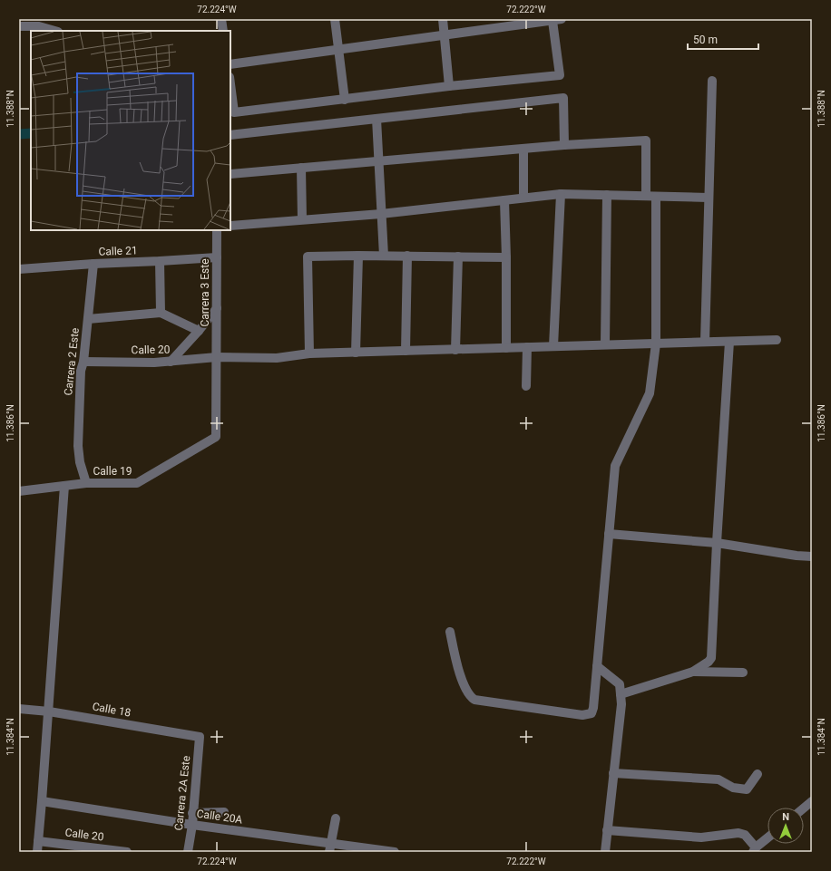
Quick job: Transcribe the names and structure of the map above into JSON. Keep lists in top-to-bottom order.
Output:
{
  "streets": {
    "street": [
      "Calle 21",
      "Carrera 3 Este",
      "Calle 20",
      "Carrera 2 Este",
      "Calle 19",
      "Calle 18",
      "Carrera 2A Este",
      "Calle 20A"
    ]
  },
  "crossings": [
    ["Calle 21", "Carrera 3 Este"],
    ["Calle 21", "Carrera 2 Este"],
    ["Carrera 3 Este", "Calle 20"],
    ["Carrera 3 Este", "Calle 19"],
    ["Calle 20", "Carrera 2 Este"],
    ["Carrera 2 Este", "Calle 19"],
    ["Calle 18", "Carrera 2A Este"],
    ["Carrera 2A Este", "Calle 20A"]
  ],
  "scale_bar": "50 m",
  "north": "top",
  "coordinates": [
    "72.224°W",
    "72.222°W",
    "11.388°N",
    "11.386°N",
    "11.384°N"
  ]
}
